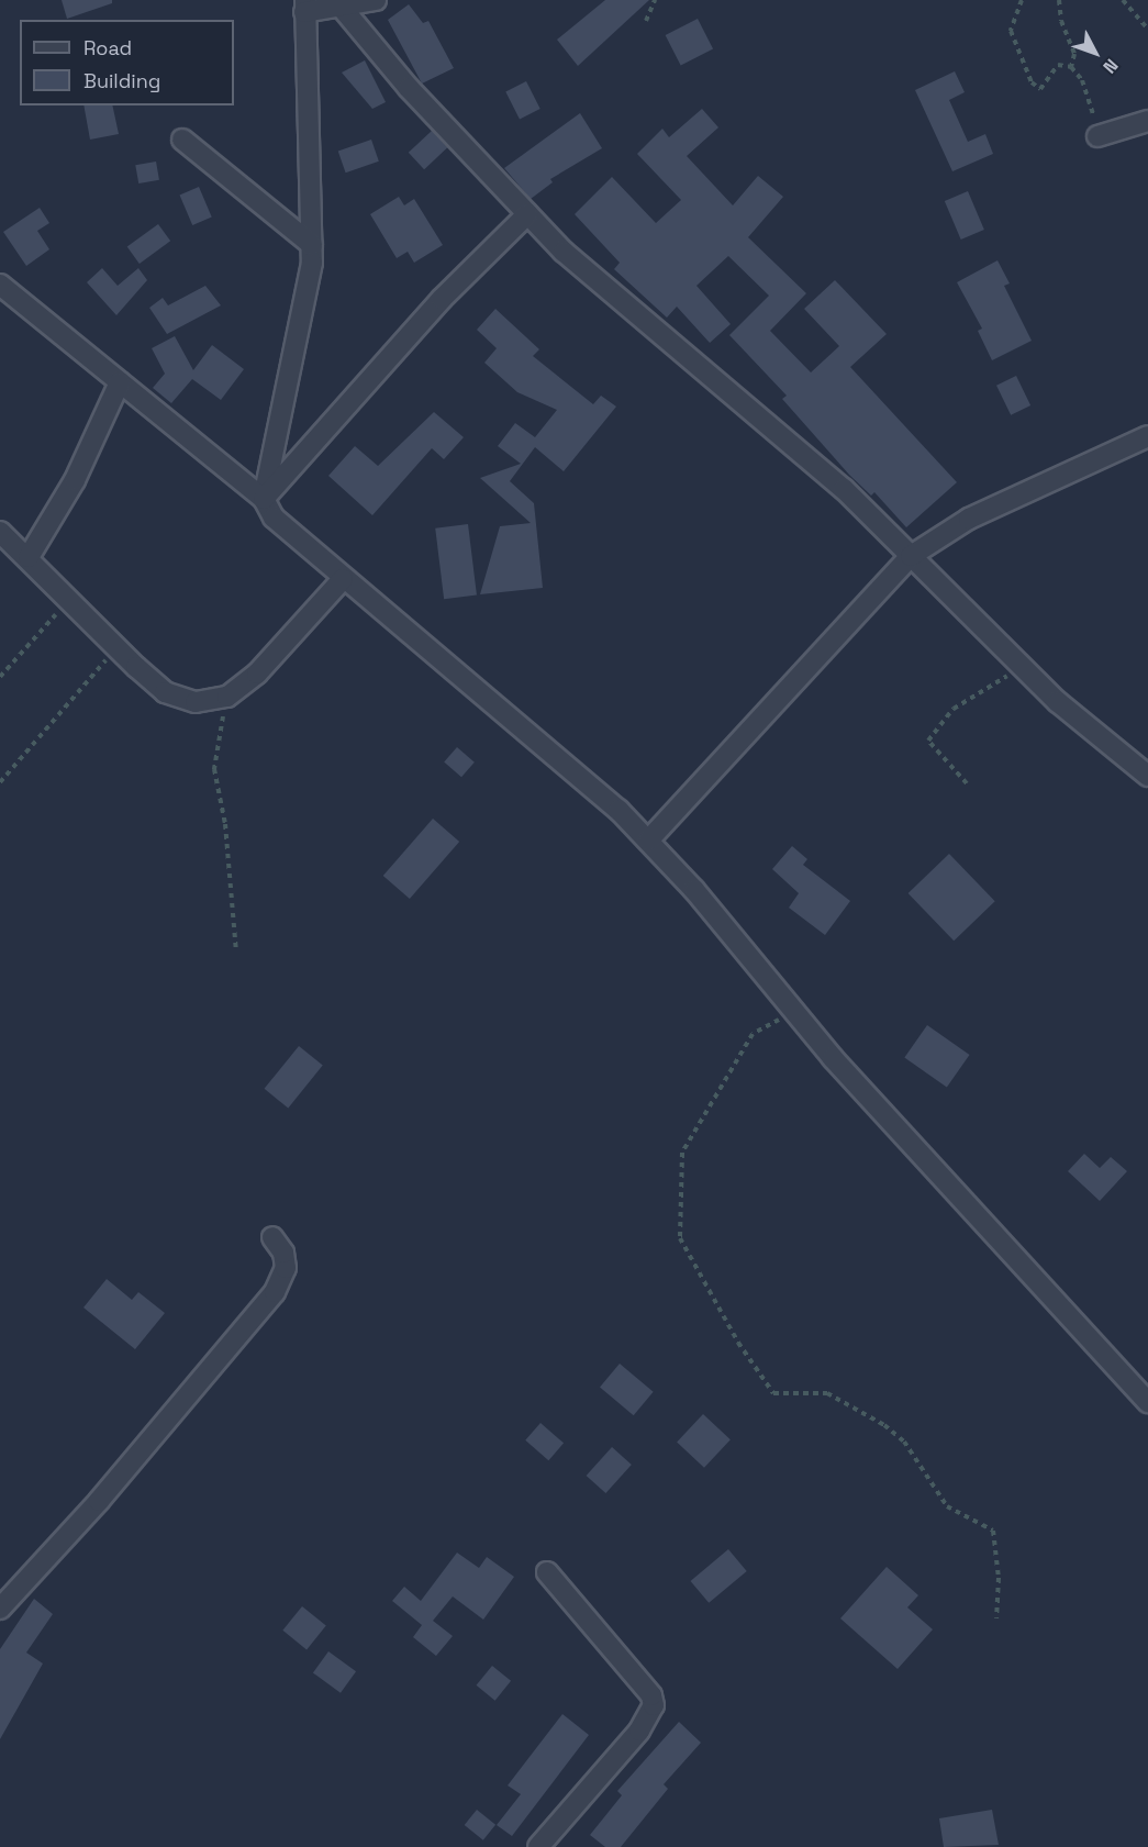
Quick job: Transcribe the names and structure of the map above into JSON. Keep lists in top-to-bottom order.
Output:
{
  "legend": ["Road", "Building"],
  "north": "bottom right"
}
